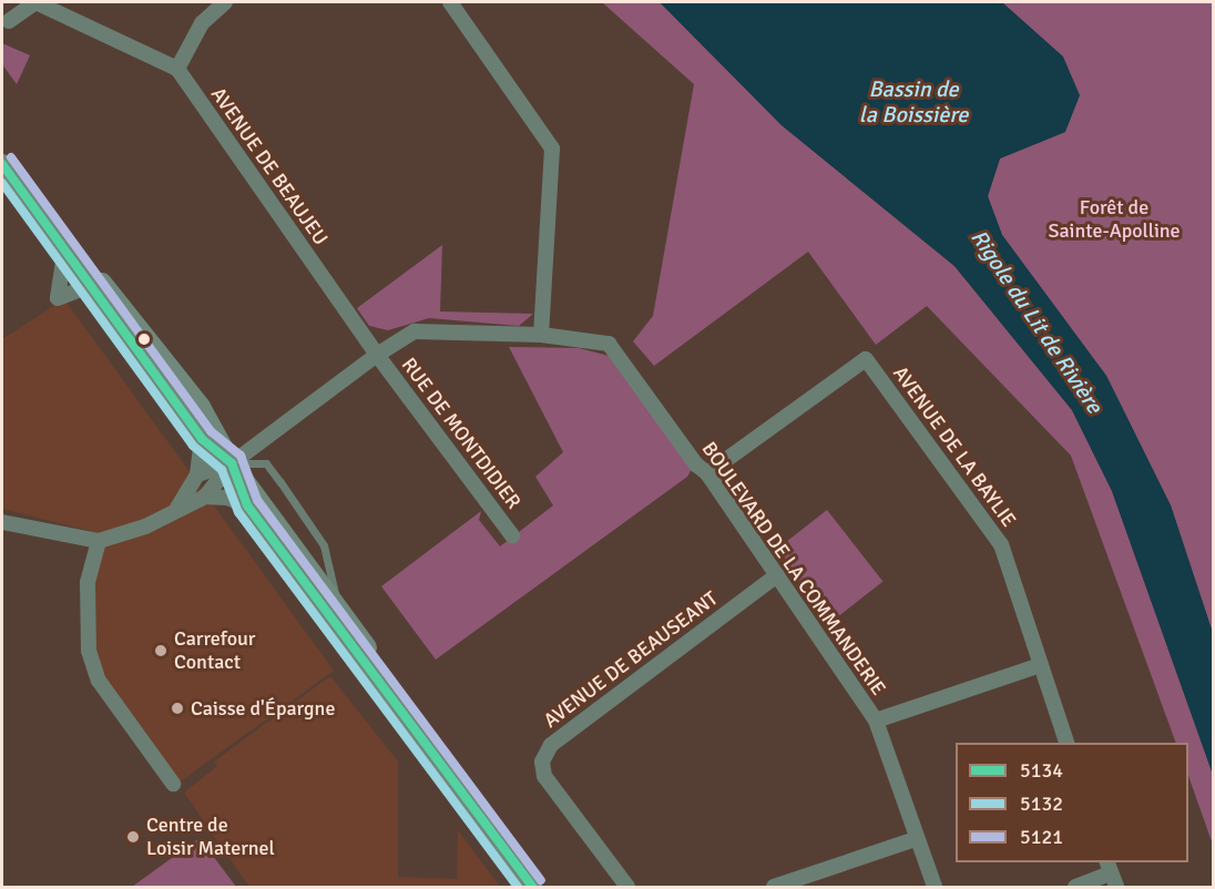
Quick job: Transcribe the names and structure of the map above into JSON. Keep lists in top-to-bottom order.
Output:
{
  "streets": {
    "street": [
      "AVENUE DE BEAUJEU",
      "RUE DE MONTDIDIER",
      "AVENUE DE LA BAYLIE",
      "BOULEVARD DE LA COMMANDERIE",
      "AVENUE DE BEAUSEANT"
    ]
  },
  "crossings": [
    ["AVENUE DE BEAUJEU", "RUE DE MONTDIDIER"],
    ["AVENUE DE BEAUJEU", "BOULEVARD DE LA COMMANDERIE"],
    ["RUE DE MONTDIDIER", "BOULEVARD DE LA COMMANDERIE"],
    ["AVENUE DE LA BAYLIE", "BOULEVARD DE LA COMMANDERIE"],
    ["BOULEVARD DE LA COMMANDERIE", "AVENUE DE BEAUSEANT"]
  ],
  "water": ["Bassin de la Boissière", "Rigole du Lit de Rivière"],
  "parks": ["Forêt de Sainte-Apolline"],
  "places": ["Carrefour Contact", "Caisse d'Épargne", "Centre de Loisir Maternel"],
  "lines": ["transit line 5121", "transit line 5134", "transit line 5132"],
  "legend": ["5134", "5132", "5121"]
}
